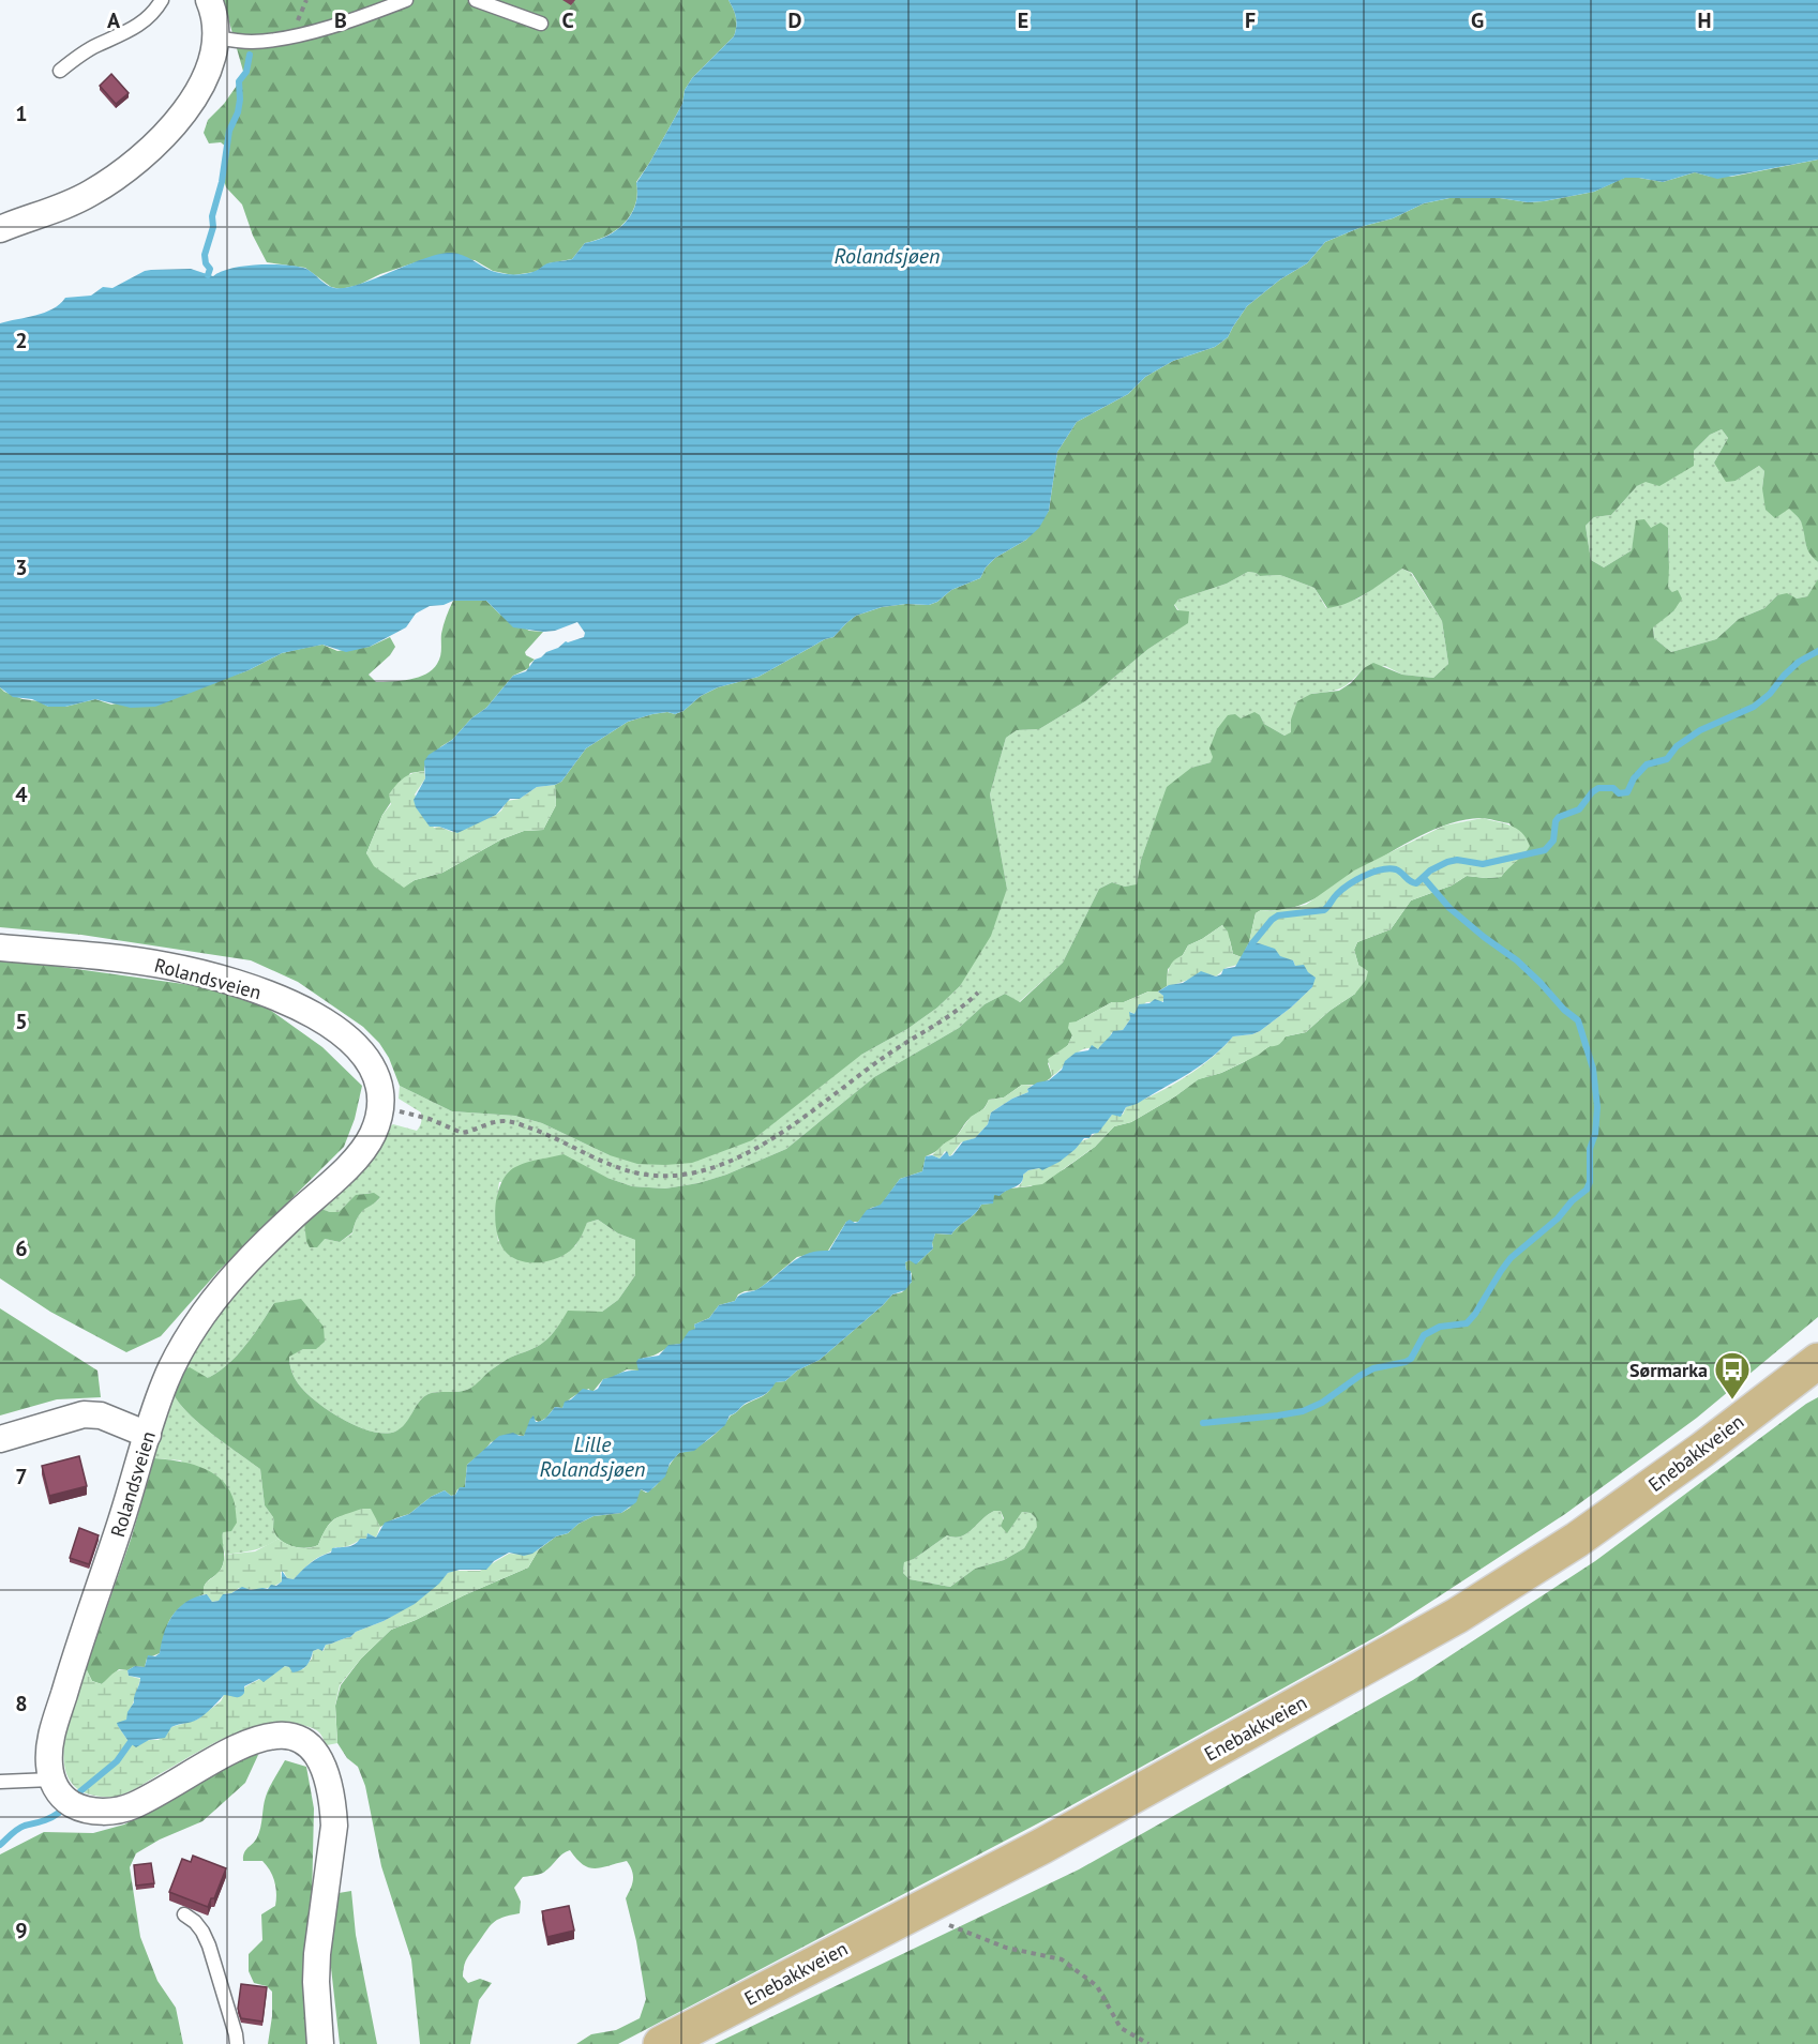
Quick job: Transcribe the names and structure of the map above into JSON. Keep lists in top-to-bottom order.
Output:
{
  "streets": {
    "main road": ["Enebakkveien"],
    "street": ["Rolandsveien"]
  },
  "water": ["Rolandsjøen", "Lille Rolandsjøen"],
  "places": {
    "bus stop": ["Sørmarka"]
  },
  "grid": {
    "columns": [
      "A",
      "B",
      "C",
      "D",
      "E",
      "F",
      "G",
      "H"
    ],
    "rows": [
      "1",
      "2",
      "3",
      "4",
      "5",
      "6",
      "7",
      "8",
      "9"
    ]
  }
}
